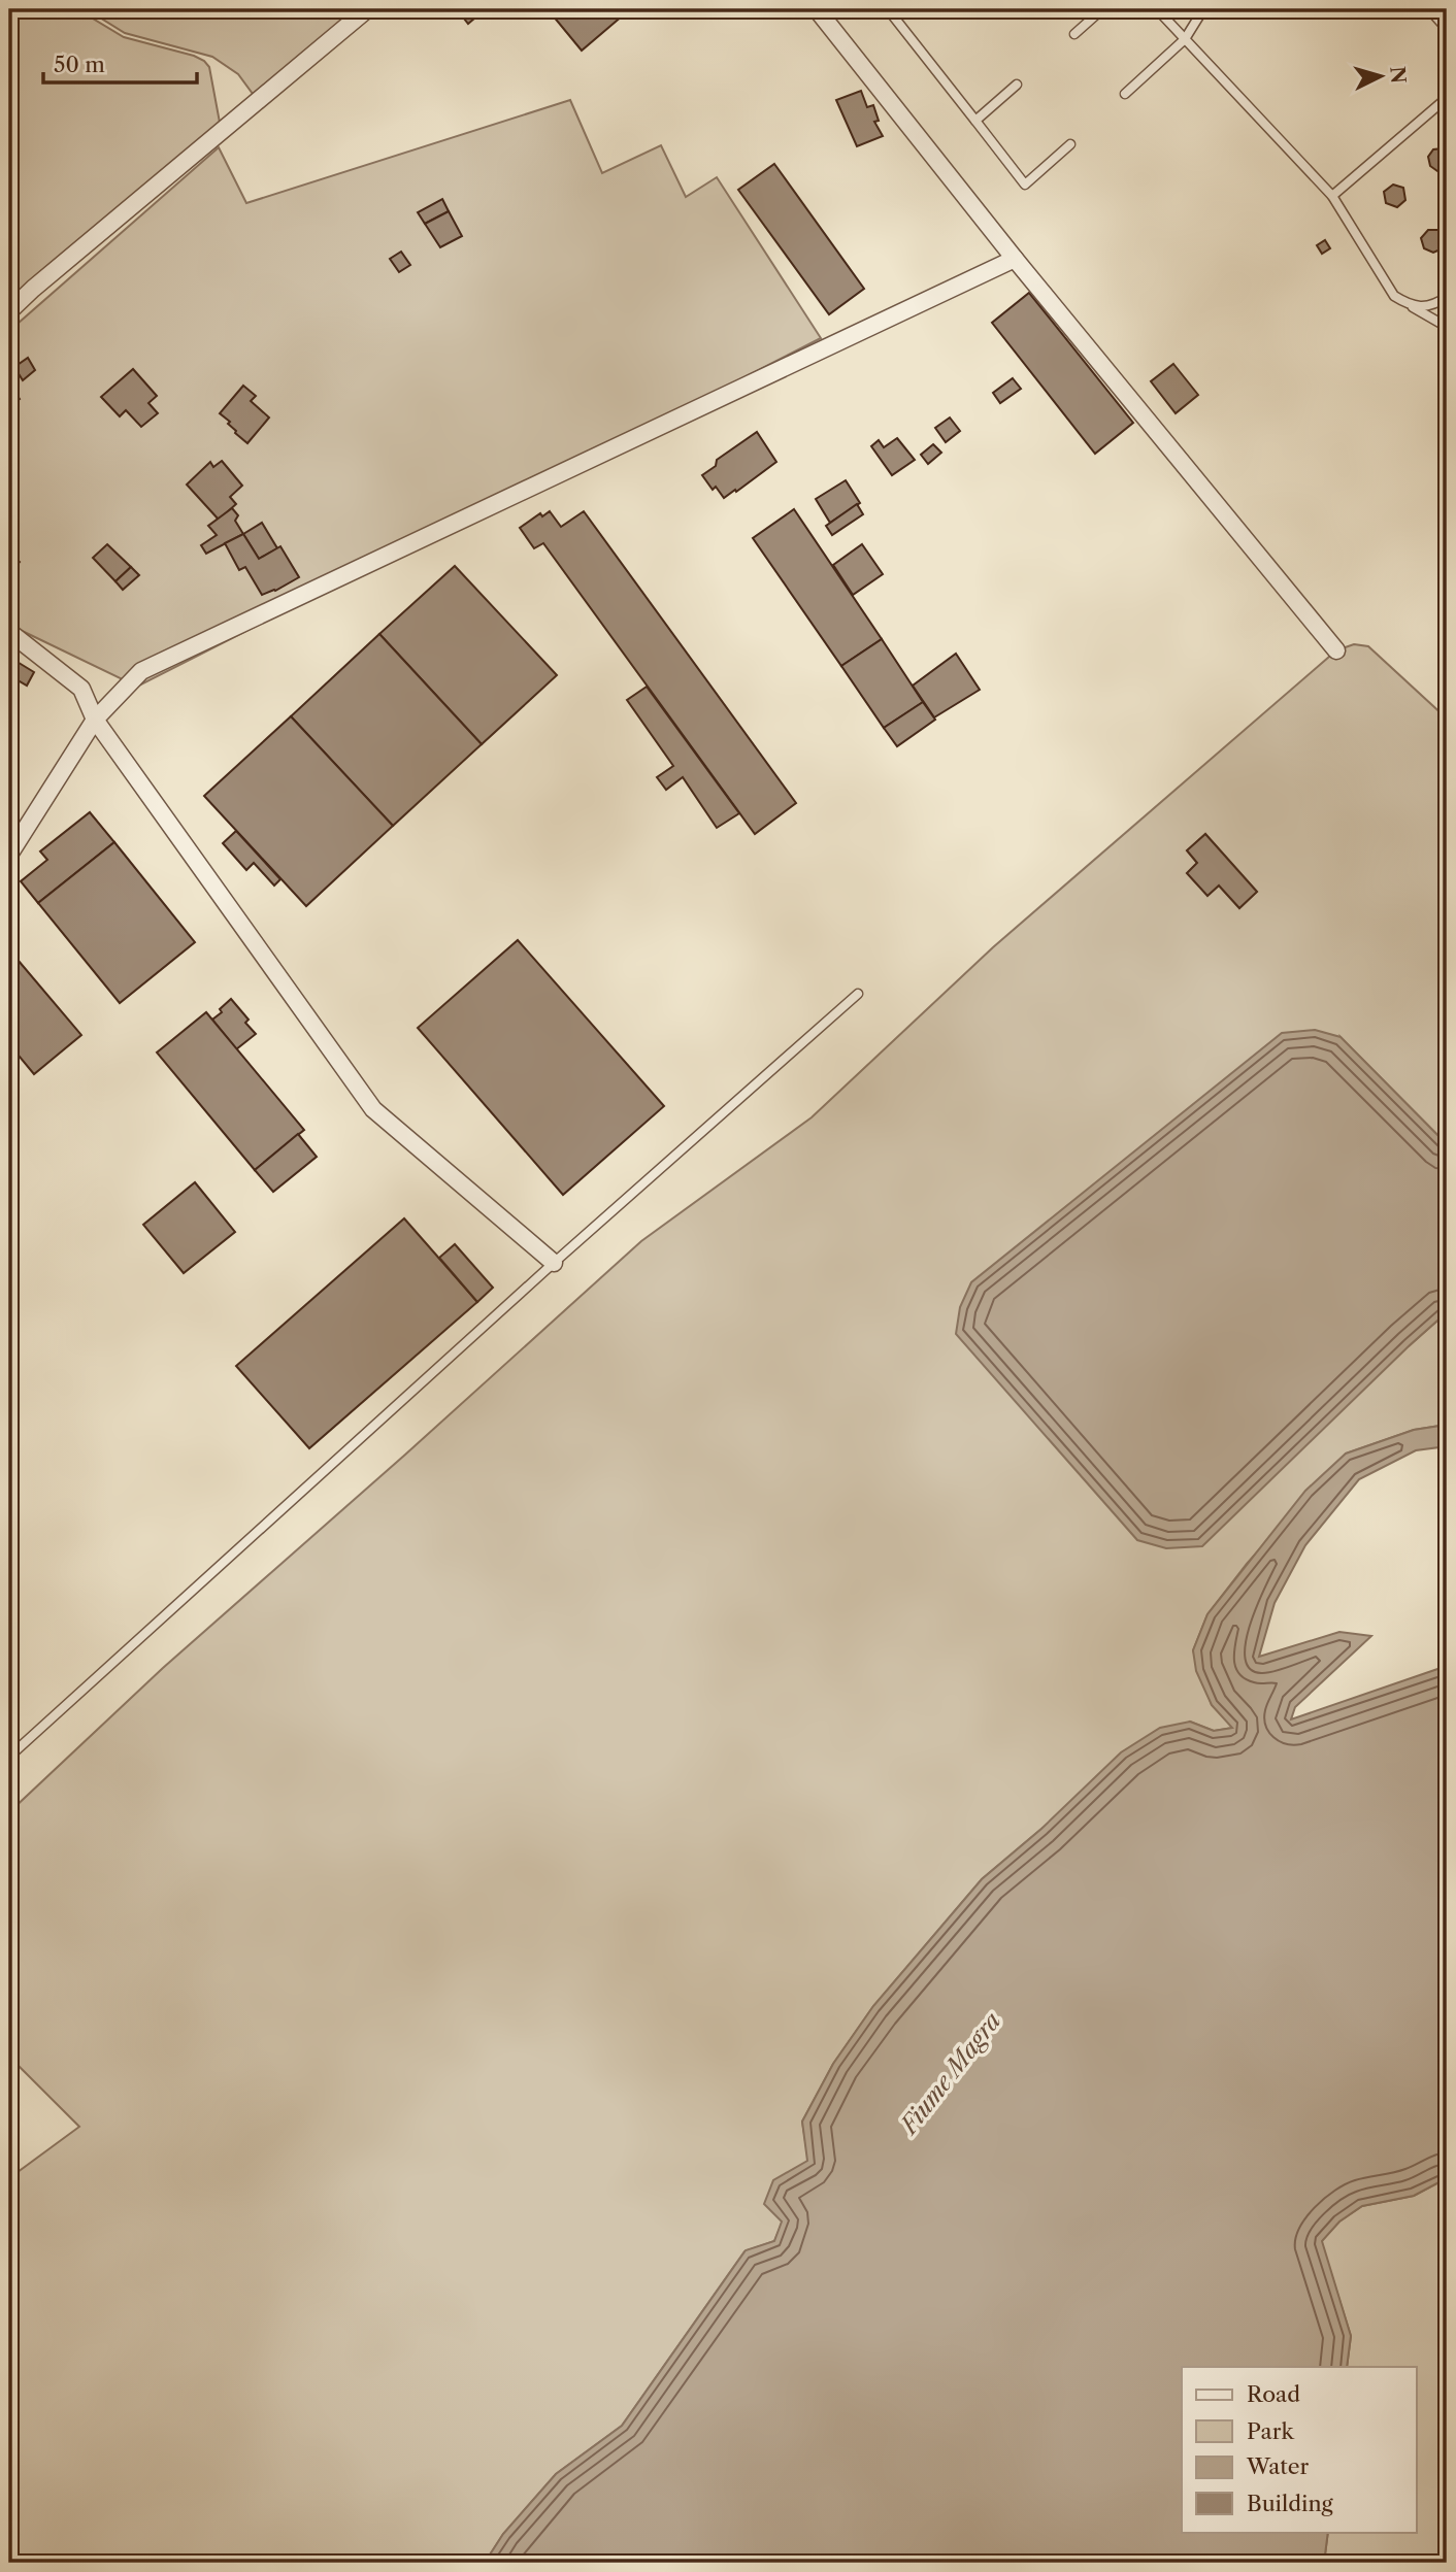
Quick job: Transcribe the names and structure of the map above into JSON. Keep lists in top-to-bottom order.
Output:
{
  "water": ["Fiume Magra"],
  "legend": [
    "Road",
    "Park",
    "Water",
    "Building"
  ],
  "scale_bar": "50 m",
  "north": "right"
}
